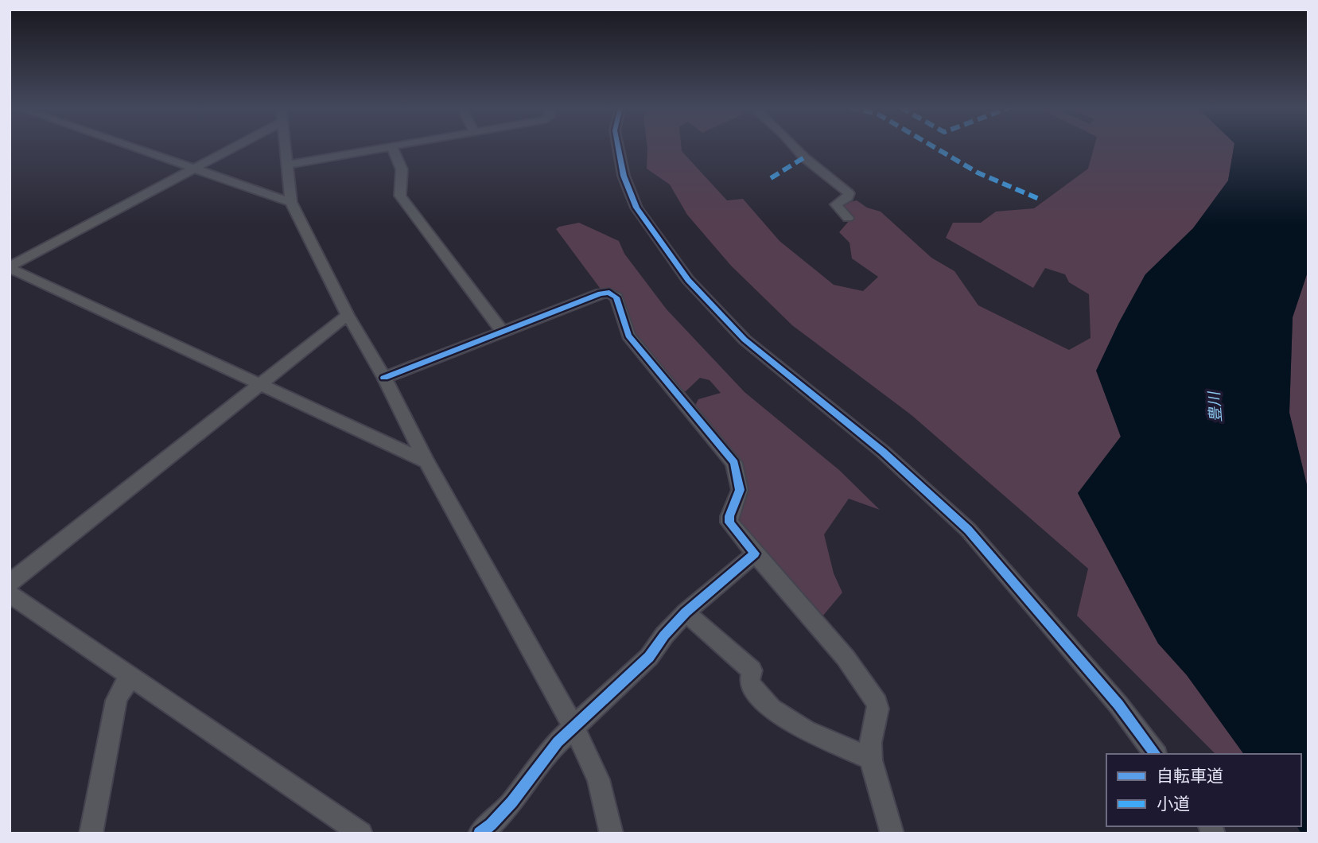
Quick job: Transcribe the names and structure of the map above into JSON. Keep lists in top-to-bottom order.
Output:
{
  "water": ["豊川"],
  "legend": ["自転車道", "小道"]
}
